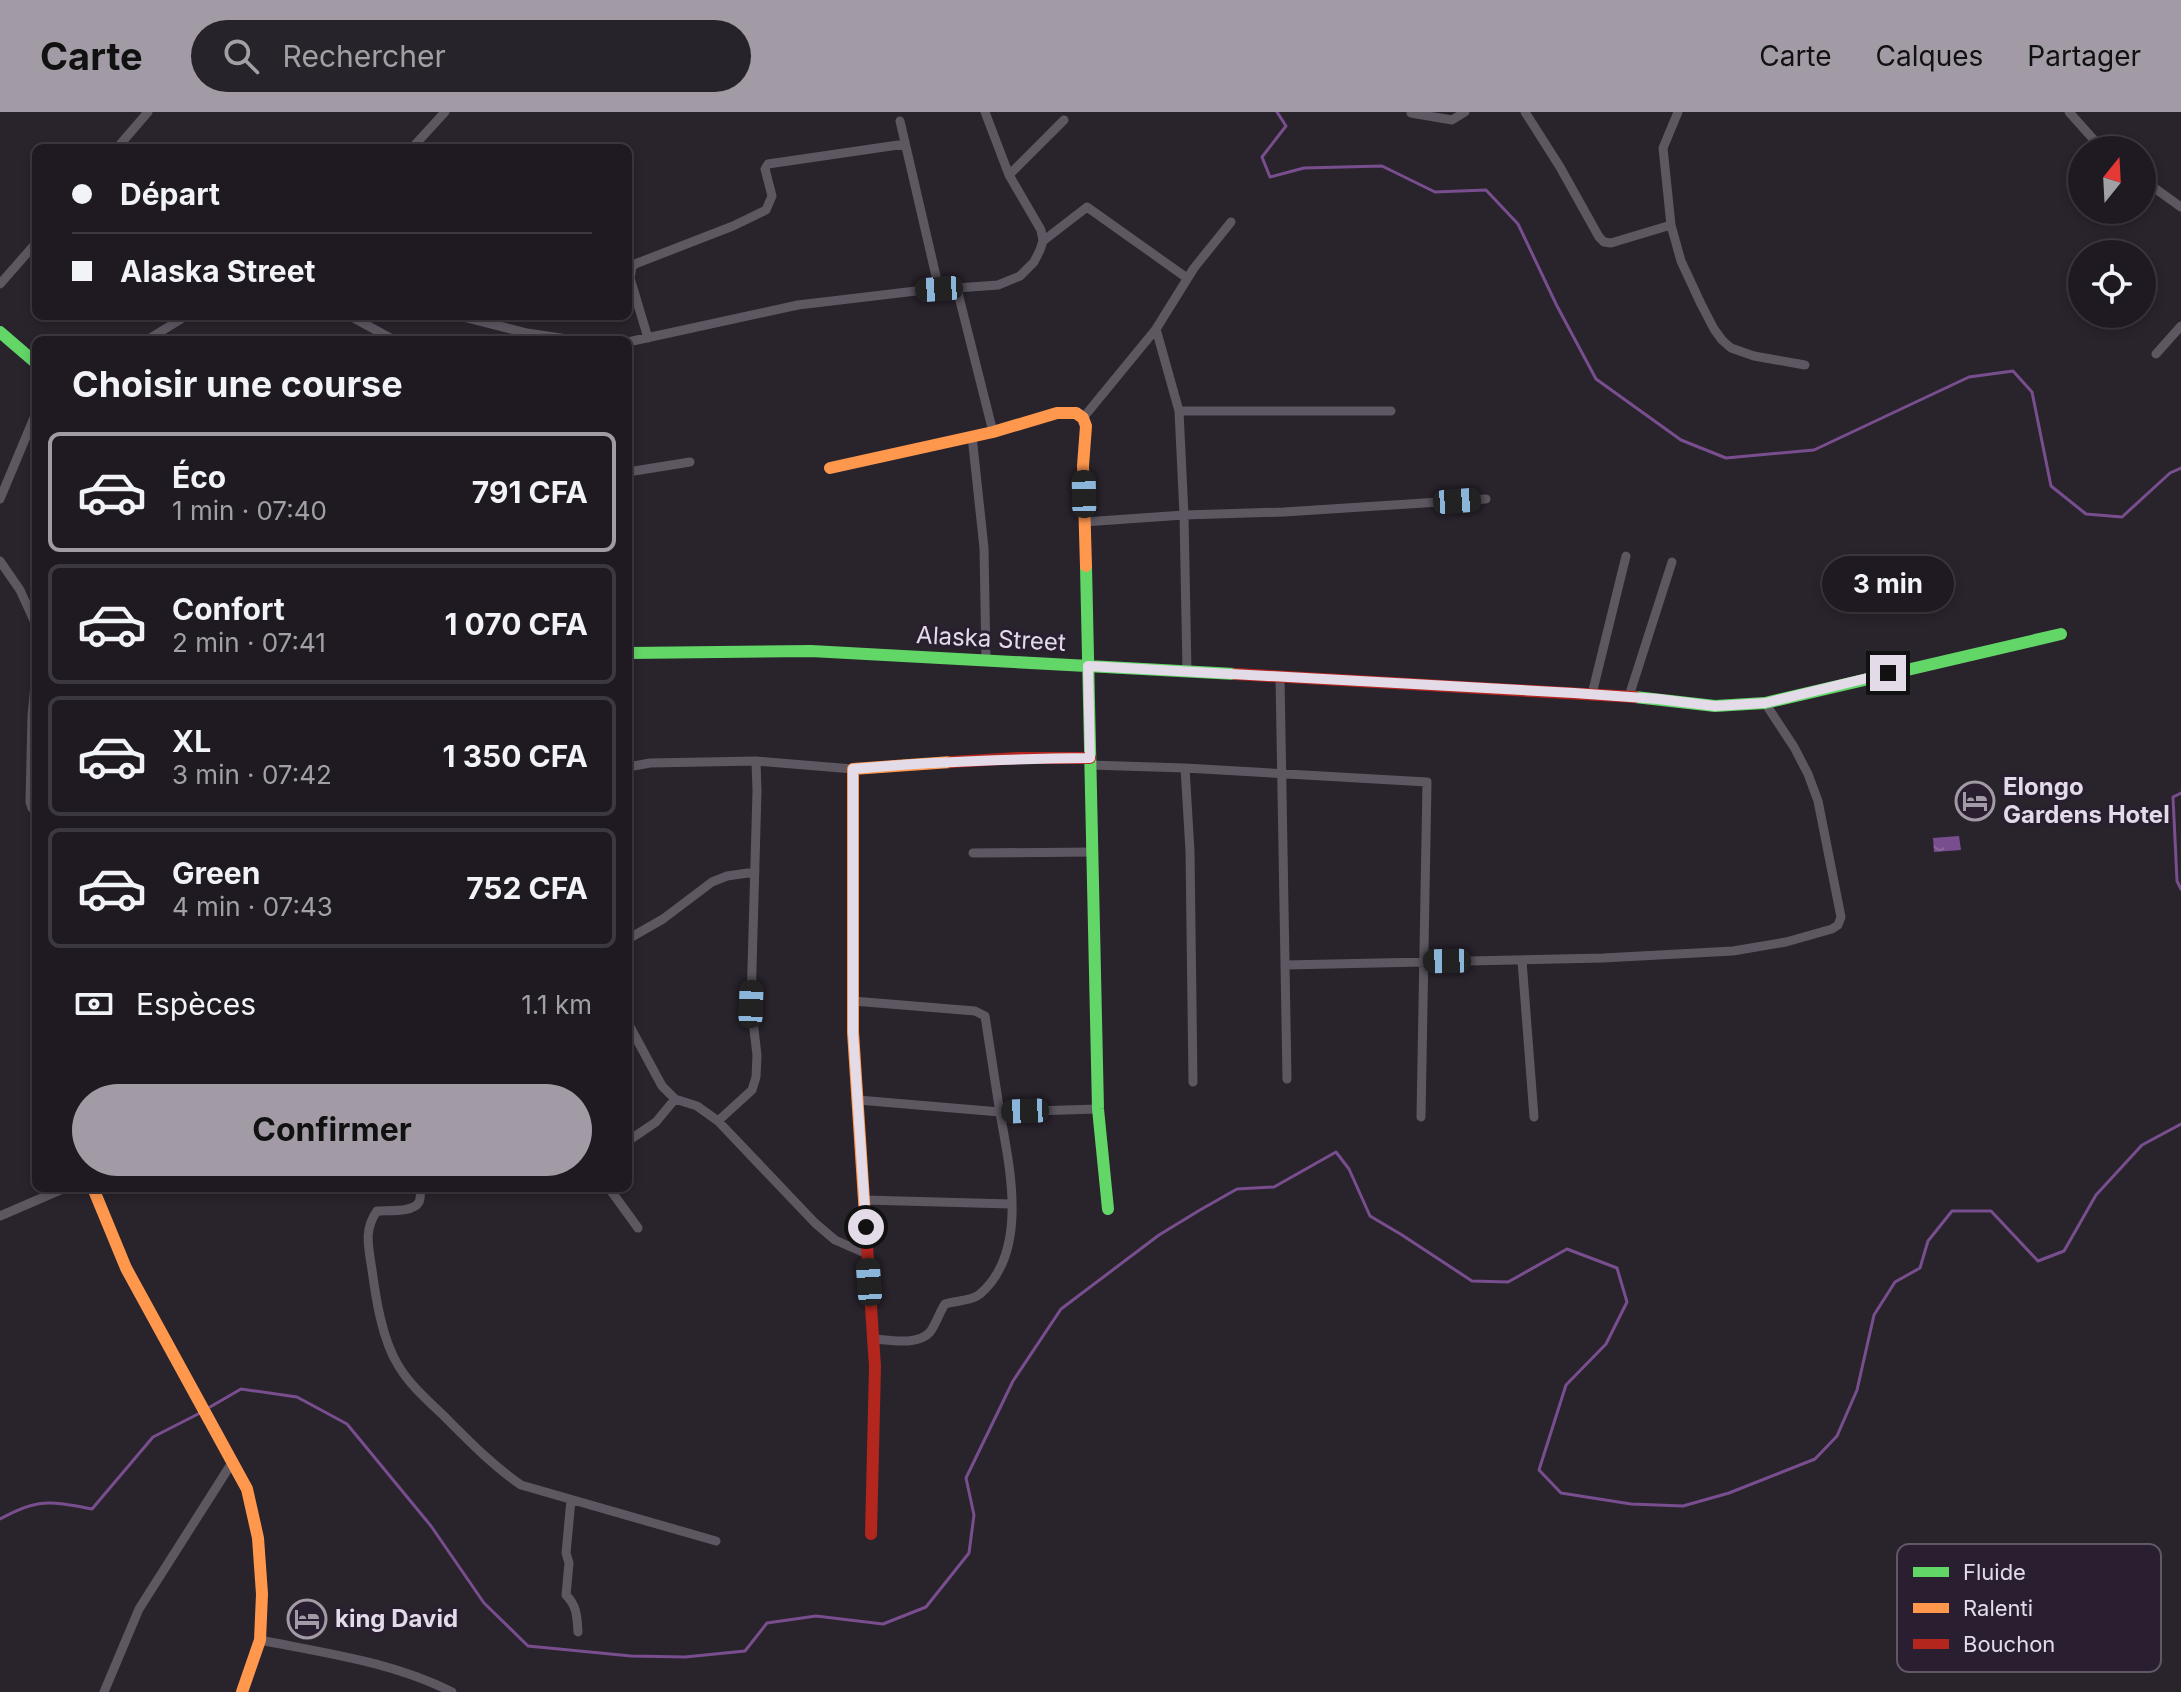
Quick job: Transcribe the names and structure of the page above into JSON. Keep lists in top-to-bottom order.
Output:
{
  "streets": {
    "main road": ["Alaska Street"]
  },
  "places": {
    "hotel": ["Elongo Gardens Hotel", "king David"]
  },
  "legend": ["Fluide", "Ralenti", "Bouchon"],
  "north": "top",
  "page": {
    "header": "Carte",
    "search": "Rechercher",
    "nav": ["Carte", "Calques", "Partager"],
    "banner": ["Départ", "Alaska Street"],
    "heading": "Choisir une course",
    "list": [
      {
        "name": "Éco",
        "note": "1 min · 07:40",
        "value": "791 CFA"
      },
      {
        "name": "Confort",
        "note": "2 min · 07:41",
        "value": "1 070 CFA"
      },
      {
        "name": "XL",
        "note": "3 min · 07:42",
        "value": "1 350 CFA"
      },
      {
        "name": "Green",
        "note": "4 min · 07:43",
        "value": "752 CFA"
      }
    ],
    "bubble": "3 min",
    "pay": ["Espèces", "1.1 km"],
    "buttons": "Confirmer"
  }
}
